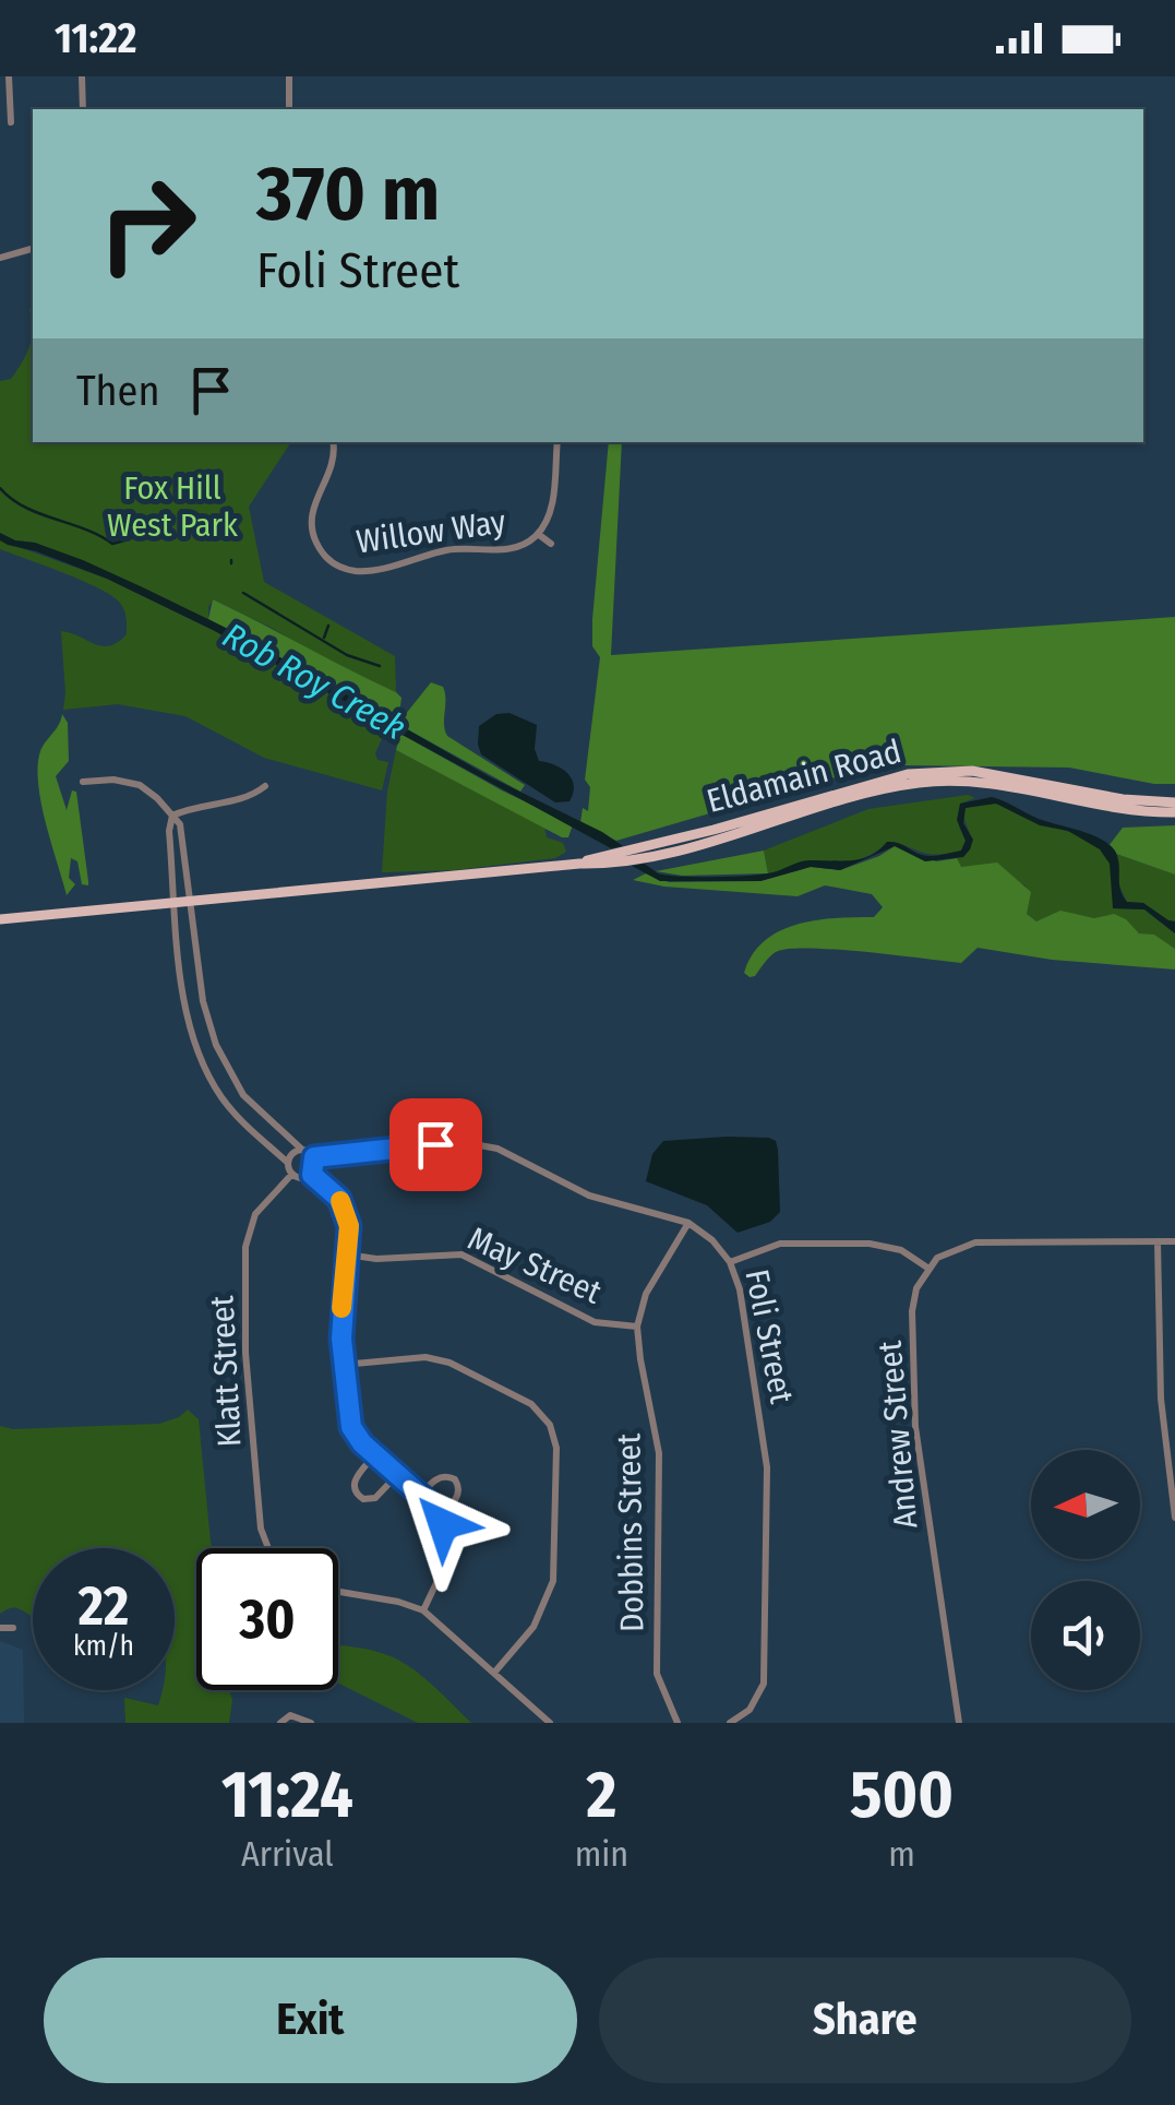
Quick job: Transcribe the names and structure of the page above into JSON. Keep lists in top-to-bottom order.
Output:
{
  "streets": {
    "main road": ["Eldamain Road"],
    "street": [
      "Willow Way",
      "May Street",
      "Foli Street",
      "Klatt Street",
      "Andrew Street",
      "Dobbins Street"
    ]
  },
  "crossings": [
    ["May Street", "Dobbins Street"],
    ["Foli Street", "Klatt Street"],
    ["Foli Street", "Dobbins Street"]
  ],
  "water": ["Rob Roy Creek"],
  "parks": ["Fox Hill West Park"],
  "north": "left",
  "page": {
    "status": "11:22",
    "turn": ["370 m", "Foli Street"],
    "then": "Then",
    "speed": "22 km/h",
    "limit": "30",
    "eta": [
      "11:24",
      "Arrival",
      "2",
      "min",
      "500",
      "m"
    ],
    "buttons": ["Exit", "Share"]
  }
}
